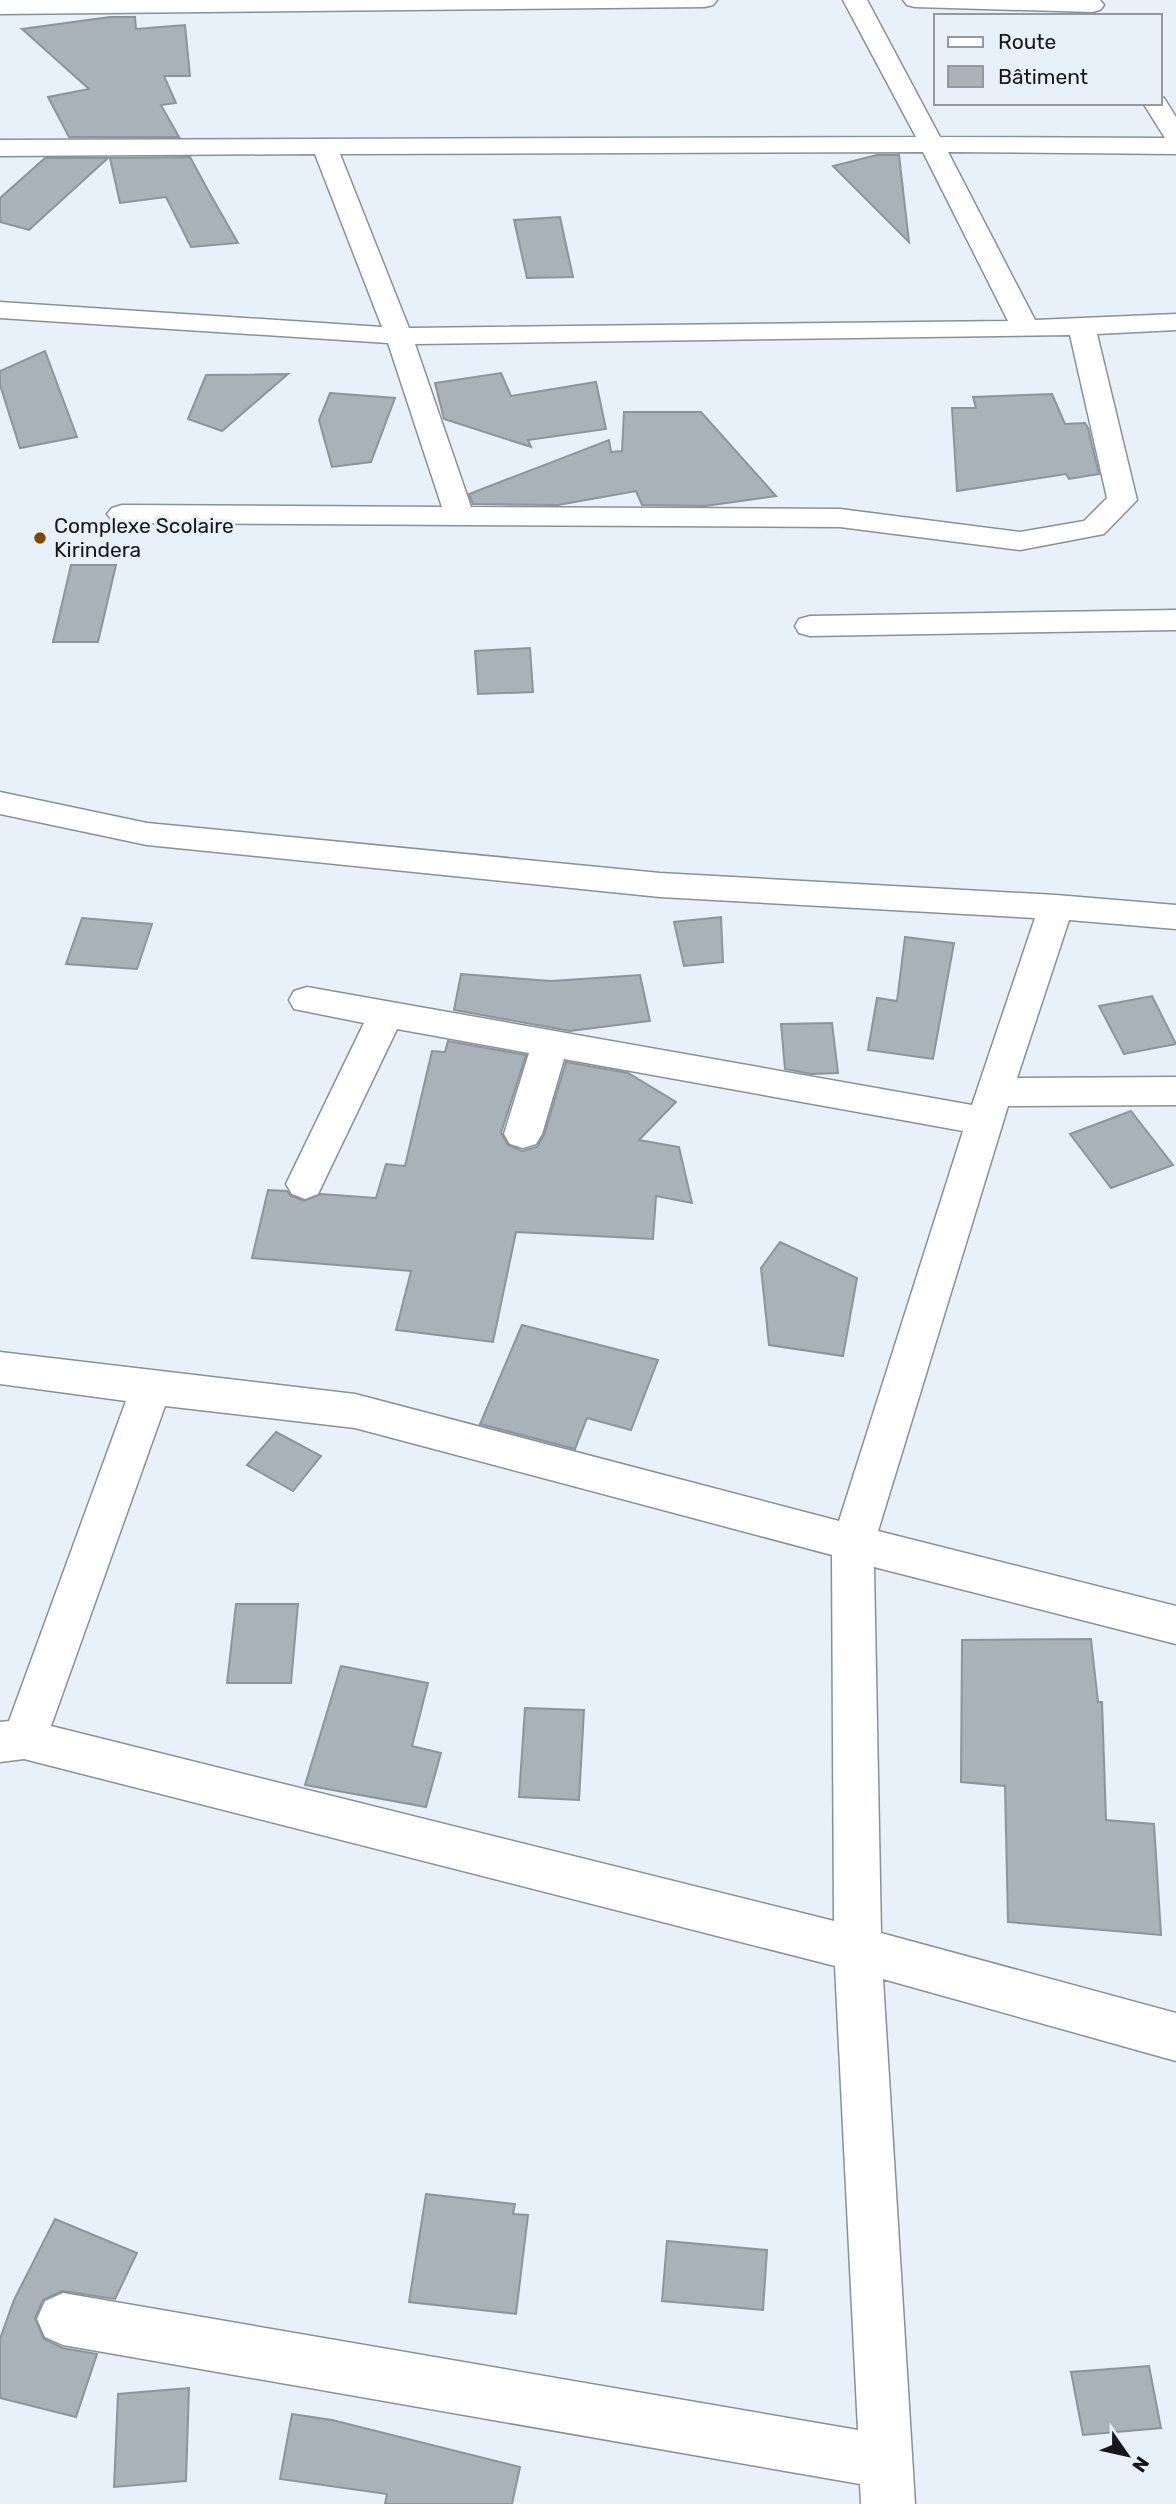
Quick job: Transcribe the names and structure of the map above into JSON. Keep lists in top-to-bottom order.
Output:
{
  "places": ["Complexe Scolaire Kirindera"],
  "legend": ["Route", "Bâtiment"],
  "north": "bottom right"
}
